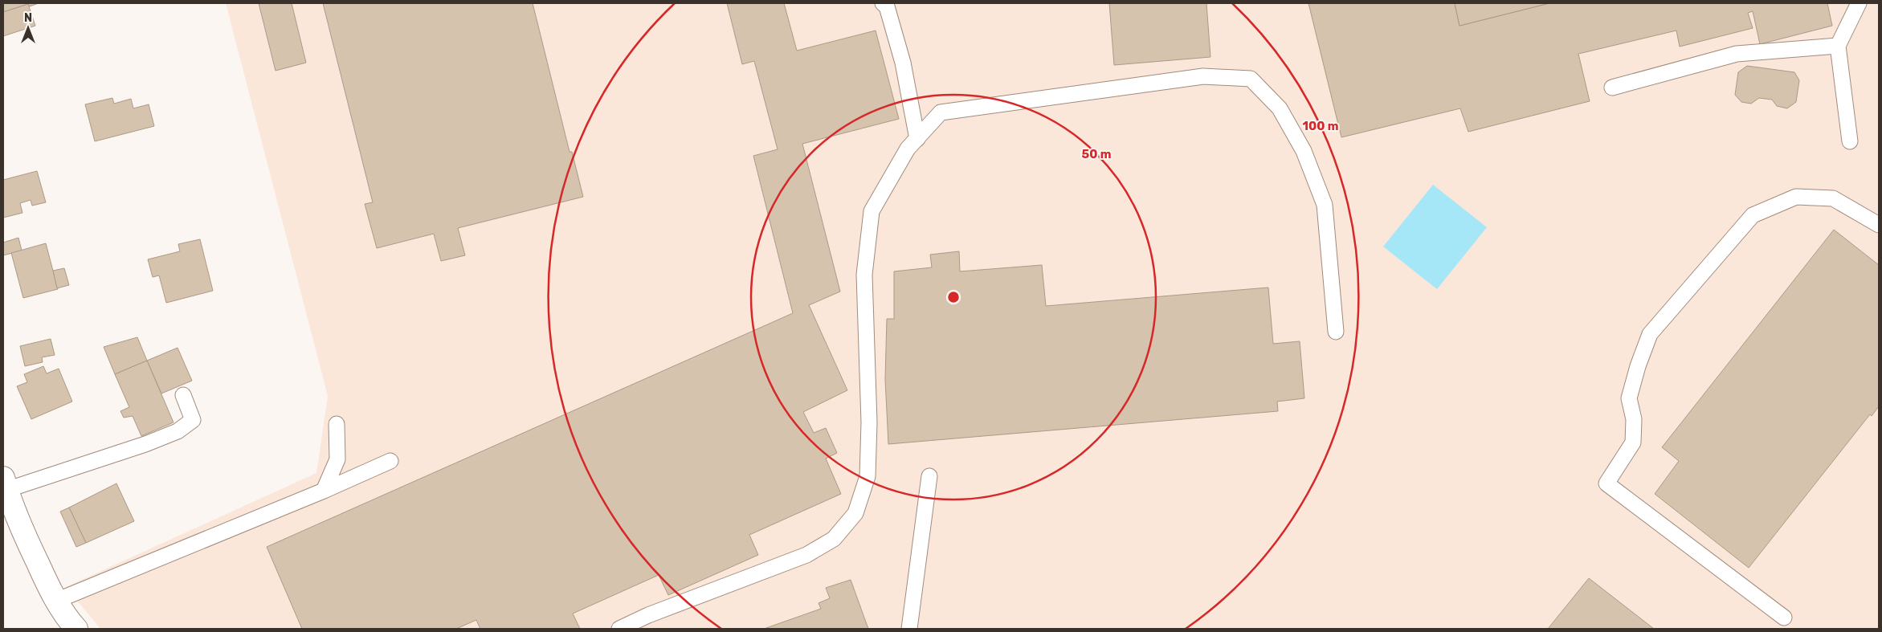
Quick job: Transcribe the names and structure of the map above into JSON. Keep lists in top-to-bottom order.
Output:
{
  "north": "top",
  "rings": ["100 m", "50 m"]
}
